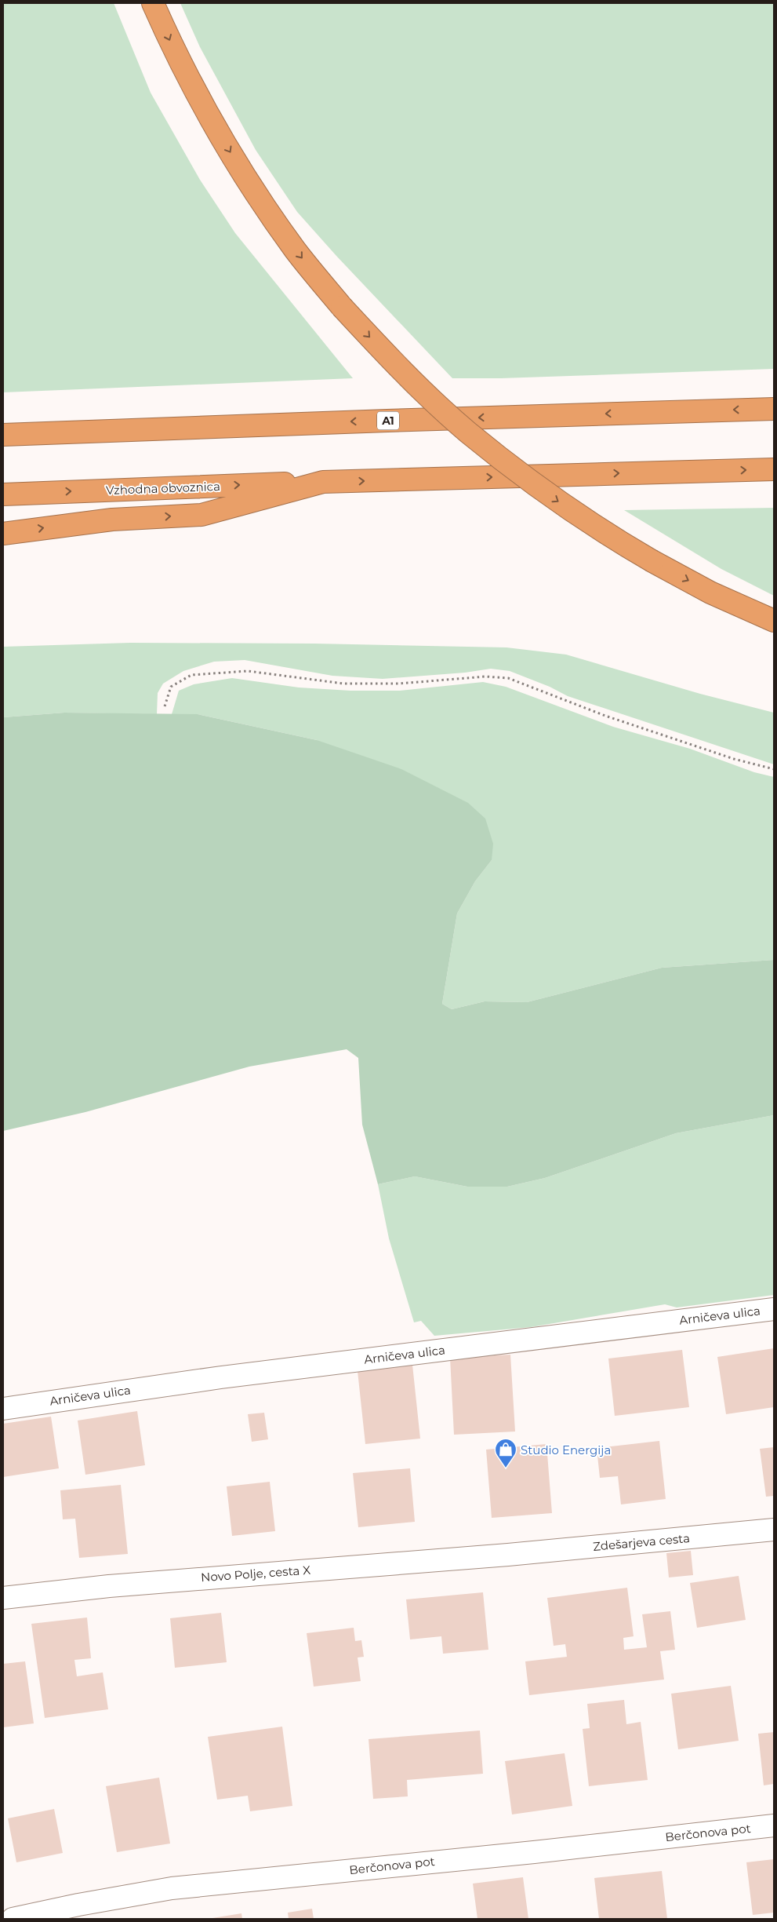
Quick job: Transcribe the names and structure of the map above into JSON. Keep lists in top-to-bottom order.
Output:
{
  "streets": {
    "highway": ["A1", "Vzhodna obvoznica"],
    "street": [
      "Arničeva ulica",
      "Zdešarjeva cesta",
      "Novo Polje, cesta X",
      "Berčonova pot"
    ]
  },
  "crossings": [
    ["Zdešarjeva cesta", "Novo Polje, cesta X"]
  ],
  "places": {
    "shop": ["Studio Energija"]
  }
}
